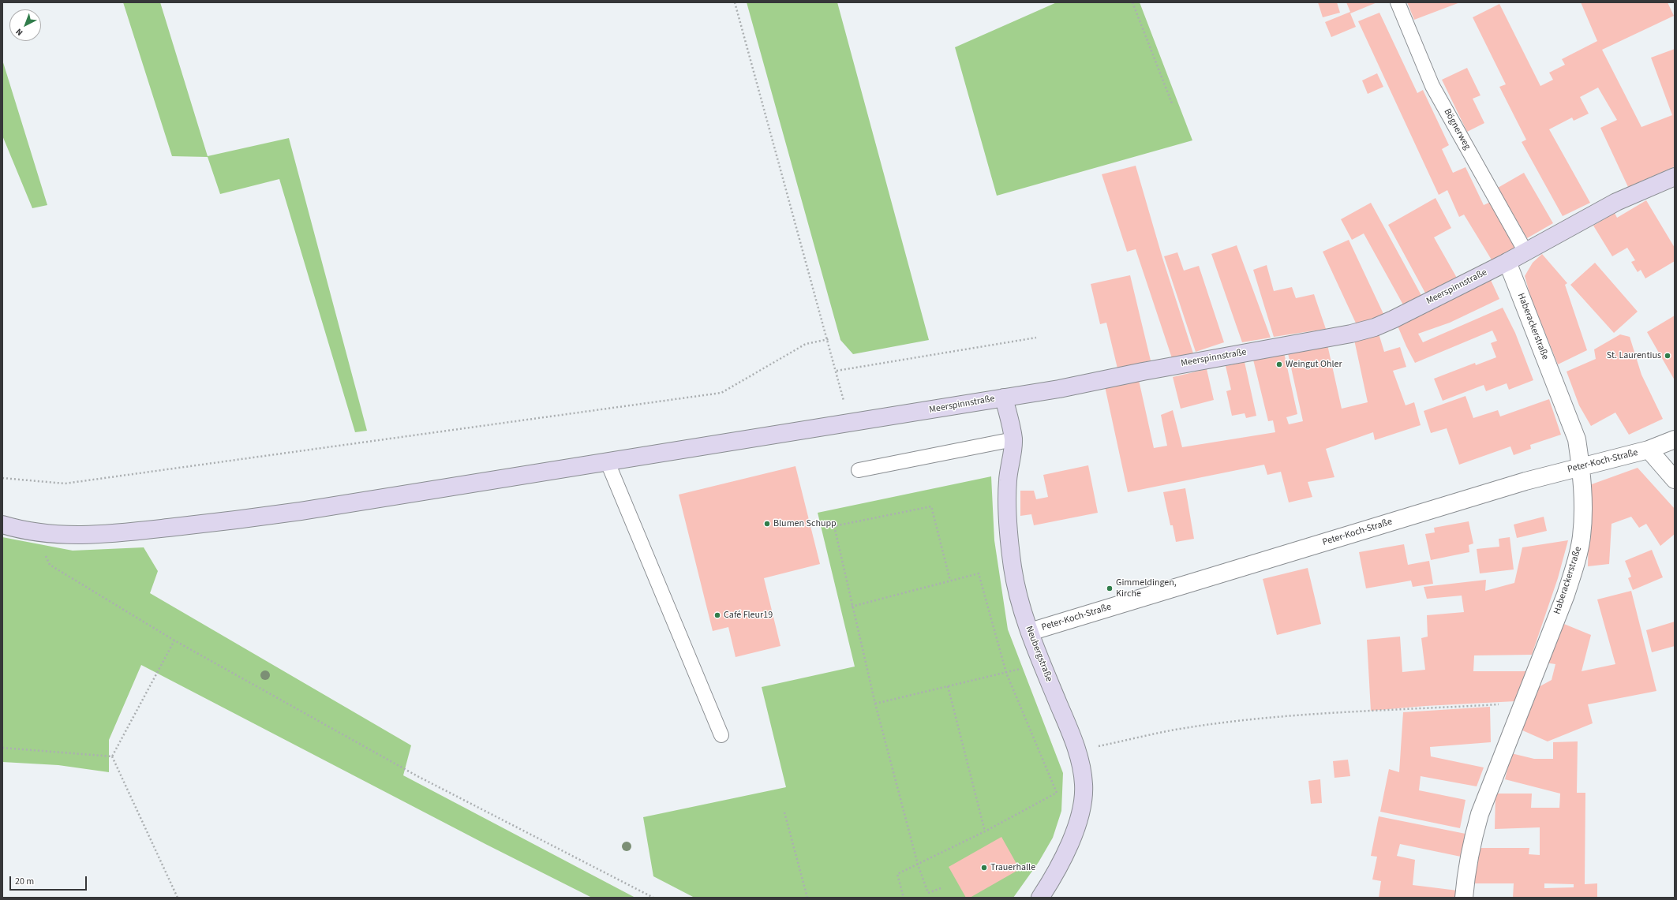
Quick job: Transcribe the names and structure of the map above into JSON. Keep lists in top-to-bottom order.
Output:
{
  "streets": {
    "street": [
      "Meerspinnstraße",
      "Haberackerstraße",
      "Peter-Koch-Straße",
      "Neubergstraße"
    ],
    "lane": ["Bögnerweg"]
  },
  "crossings": [
    ["Bögnerweg", "Meerspinnstraße"],
    ["Meerspinnstraße", "Haberackerstraße"],
    ["Meerspinnstraße", "Neubergstraße"],
    ["Haberackerstraße", "Peter-Koch-Straße"],
    ["Peter-Koch-Straße", "Neubergstraße"]
  ],
  "places": [
    "St. Laurentius",
    "Weingut Ohler",
    "Blumen Schupp",
    "Gimmeldingen, Kirche",
    "Café Fleur19",
    "Trauerhalle"
  ],
  "scale_bar": "20 m",
  "north": "bottom left"
}
